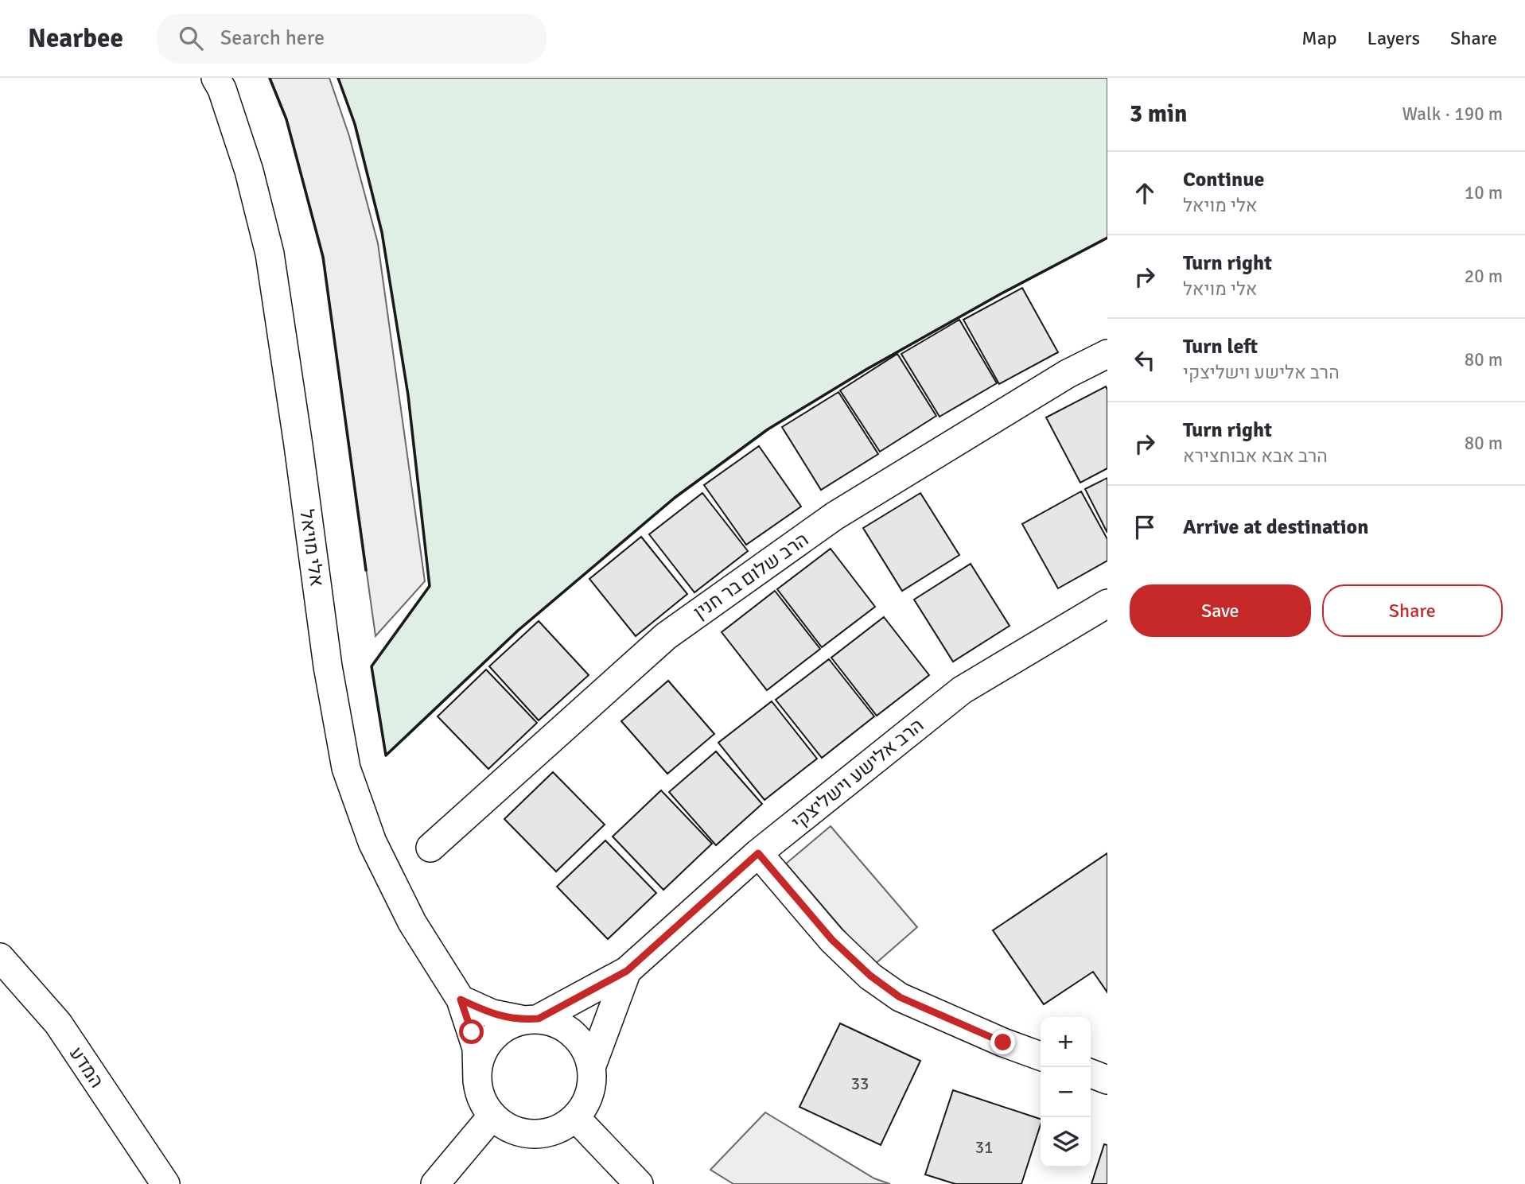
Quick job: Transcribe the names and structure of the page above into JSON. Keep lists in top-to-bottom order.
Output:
{
  "streets": {
    "street": [
      "אלי מויאל",
      "הרב שלום בר חנין",
      "הרב אלישע וישליצקי",
      "המדע"
    ]
  },
  "crossings": [
    ["אלי מויאל", "הרב אלישע וישליצקי"]
  ],
  "house_numbers": ["33", "31"],
  "page": {
    "header": "Nearbee",
    "search": "Search here",
    "nav": ["Map", "Layers", "Share"],
    "heading": ["3 min", "Walk · 190 m"],
    "list": [
      ["Continue", "אלי מויאל", "10 m"],
      ["Turn right", "אלי מויאל", "20 m"],
      ["Turn left", "הרב אלישע וישליצקי", "80 m"],
      ["Turn right", "הרב אבא אבוחצירא", "80 m"],
      "Arrive at destination"
    ],
    "buttons": ["Save", "Share"],
    "map_buttons": ["+", "−"]
  }
}
